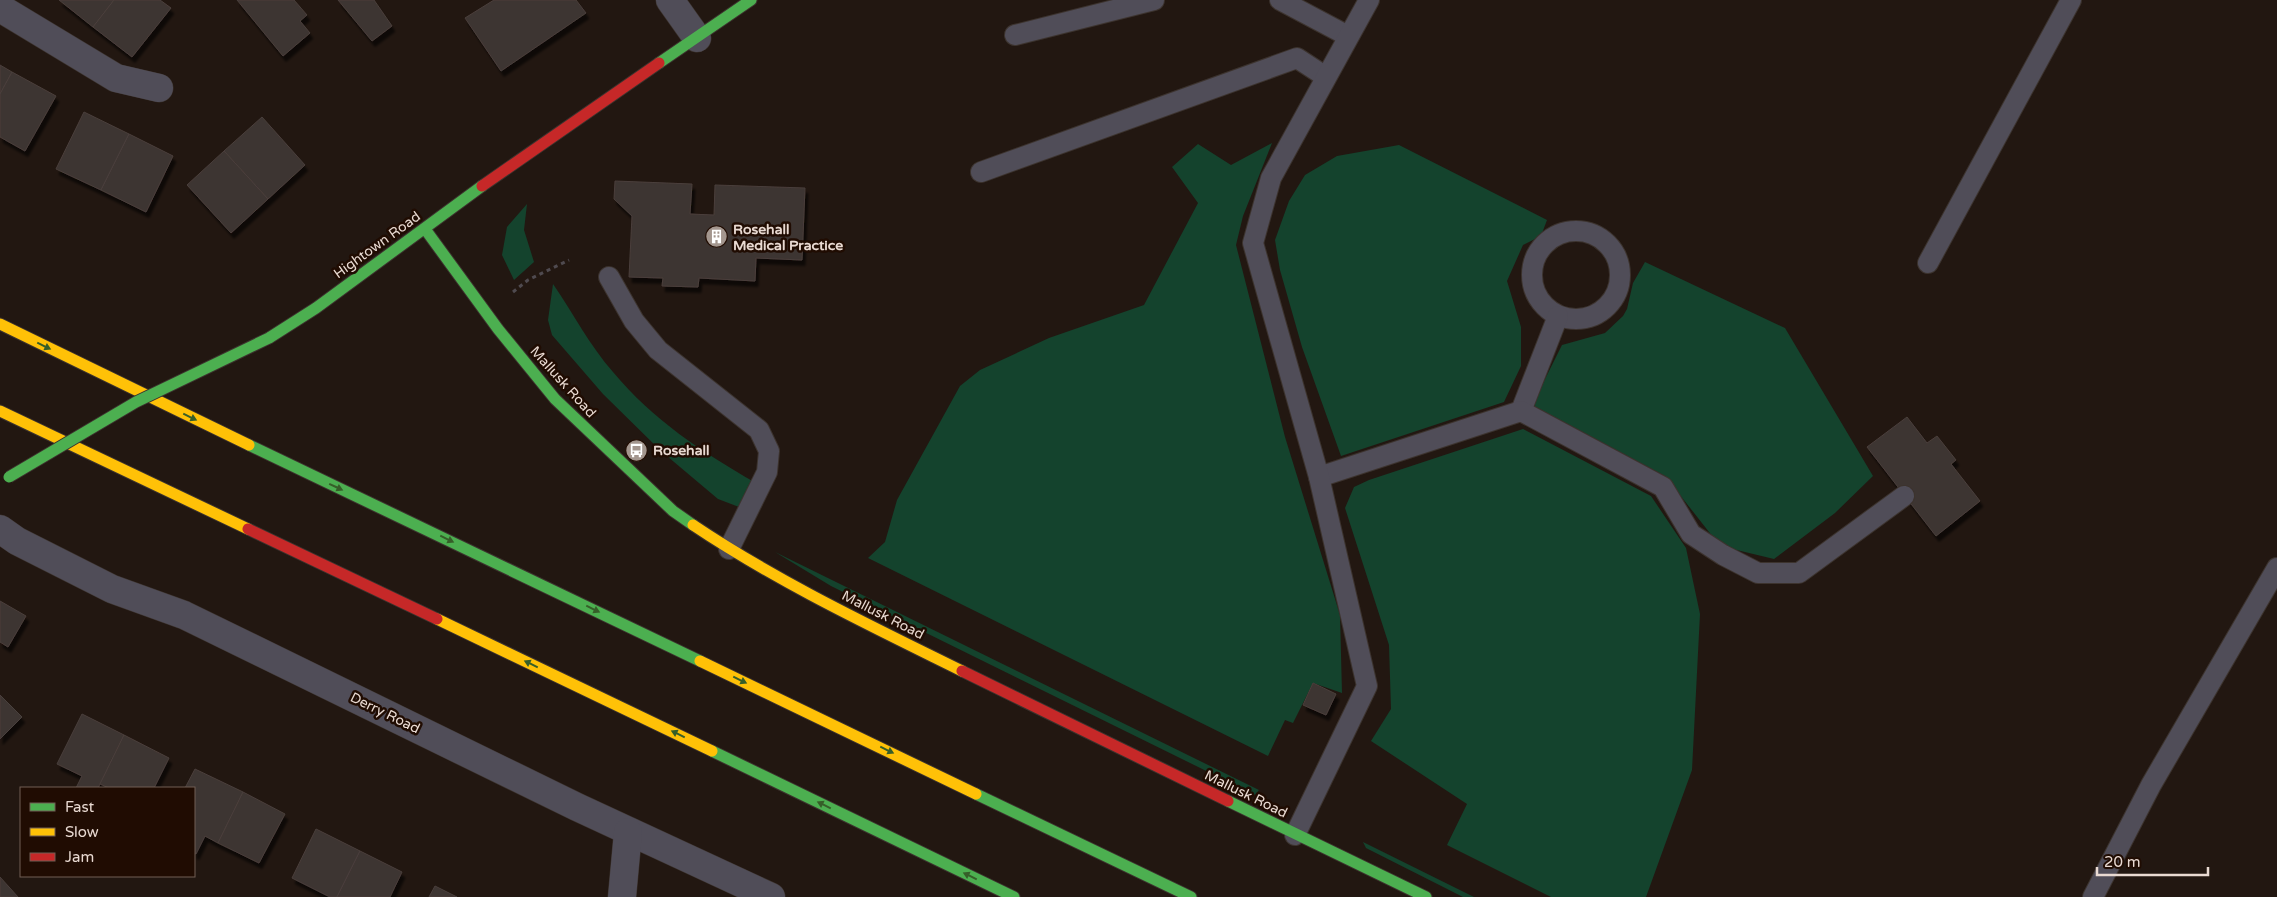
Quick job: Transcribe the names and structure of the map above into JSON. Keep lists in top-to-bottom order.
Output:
{
  "streets": {
    "main road": ["Hightown Road", "Mallusk Road"],
    "street": ["Derry Road"]
  },
  "crossings": [
    ["Hightown Road", "Mallusk Road"]
  ],
  "places": {
    "building": ["Rosehall Medical Practice"],
    "bus stop": ["Rosehall"]
  },
  "legend": ["Fast", "Slow", "Jam"],
  "scale_bar": "20 m"
}
